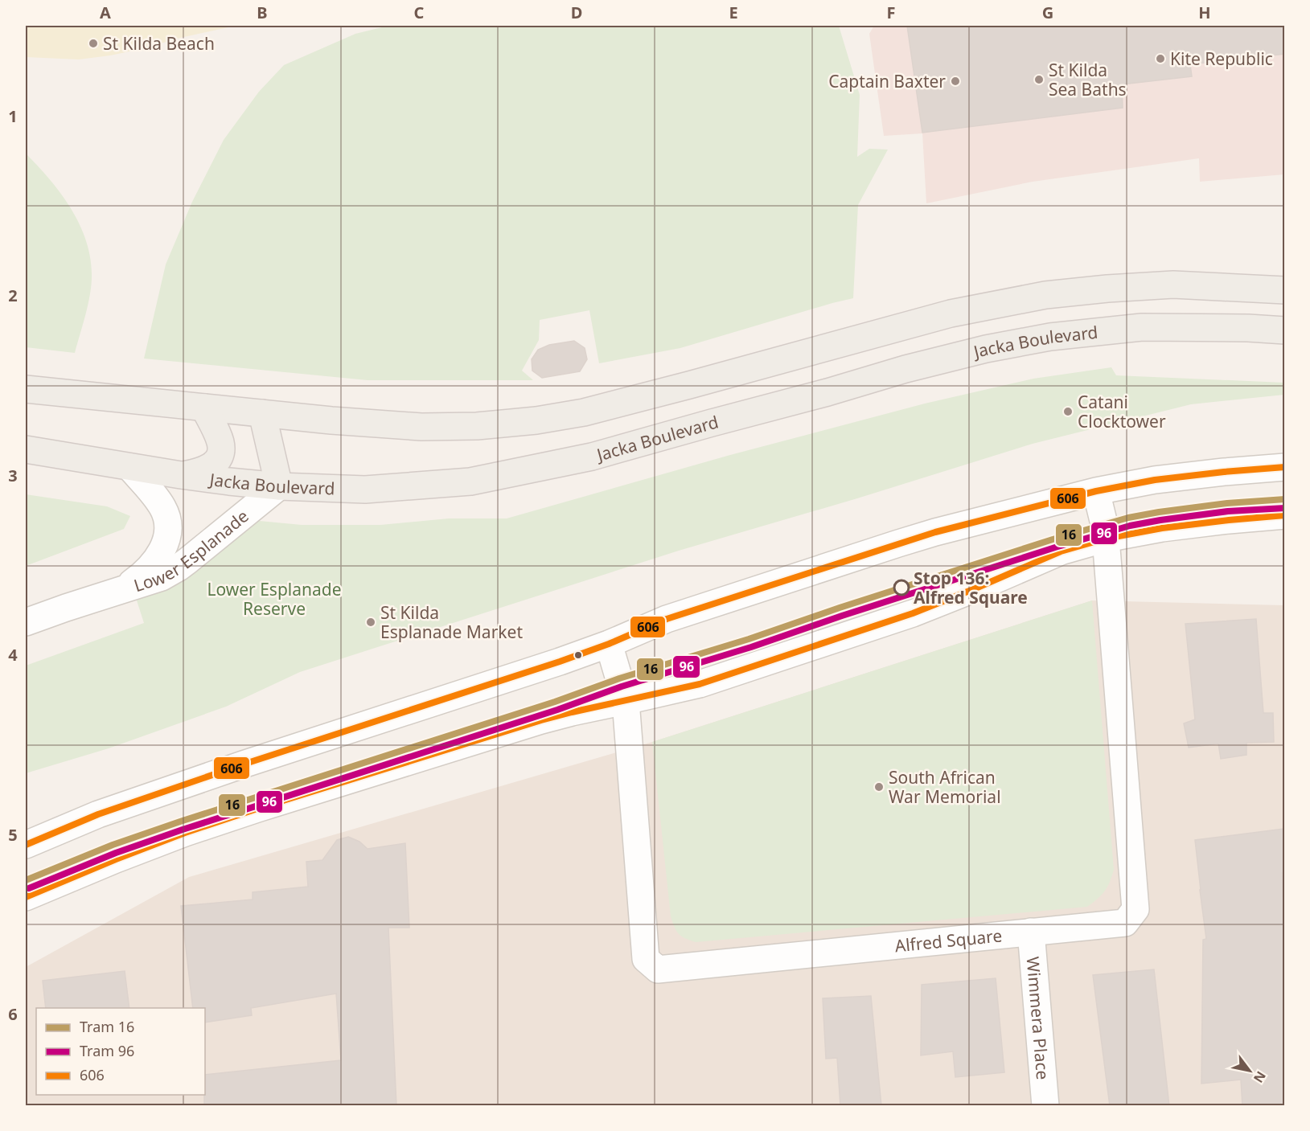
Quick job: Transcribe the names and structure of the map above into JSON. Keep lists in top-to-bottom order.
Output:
{
  "streets": {
    "main road": ["Jacka Boulevard"],
    "street": ["Lower Esplanade", "Alfred Square", "Wimmera Place"]
  },
  "crossings": [
    ["Jacka Boulevard", "Lower Esplanade"],
    ["Alfred Square", "Wimmera Place"]
  ],
  "parks": ["Lower Esplanade Reserve"],
  "places": [
    "St Kilda Beach",
    "Kite Republic",
    "St Kilda Sea Baths",
    "Captain Baxter",
    "Catani Clocktower",
    "Stop 136: Alfred Square",
    "St Kilda Esplanade Market",
    "South African War Memorial"
  ],
  "lines": ["transit line 606", "tram line 16", "tram line 96"],
  "legend": ["Tram 16", "Tram 96", "606"],
  "north": "bottom right",
  "grid": {
    "columns": [
      "A",
      "B",
      "C",
      "D",
      "E",
      "F",
      "G",
      "H"
    ],
    "rows": [
      "1",
      "2",
      "3",
      "4",
      "5",
      "6"
    ]
  }
}
